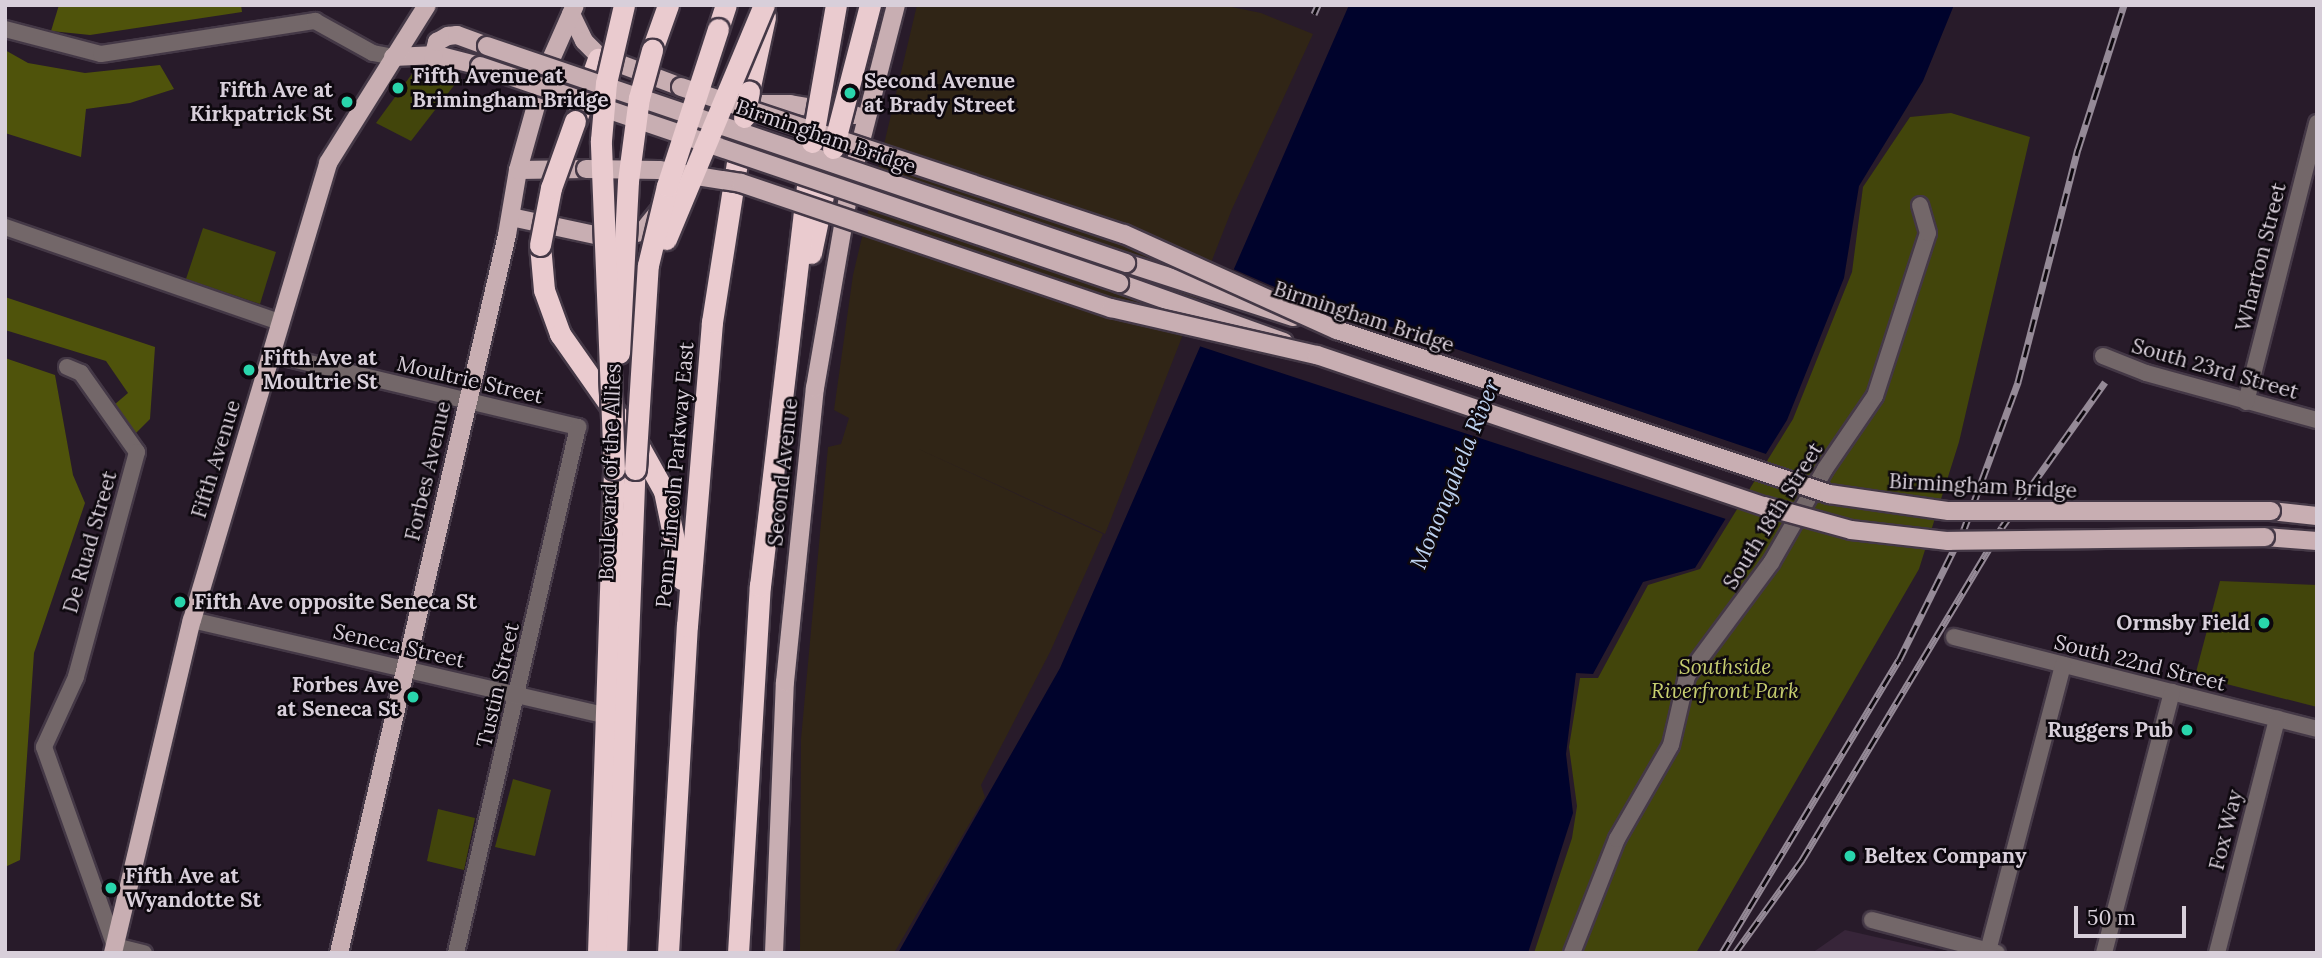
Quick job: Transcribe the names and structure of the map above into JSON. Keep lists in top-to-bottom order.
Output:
{
  "streets": {
    "highway": ["Boulevard of the Allies", "Penn-Lincoln Parkway East"],
    "main road": [
      "Birmingham Bridge",
      "Fifth Avenue",
      "Forbes Avenue",
      "Second Avenue"
    ],
    "street": [
      "Wharton Street",
      "South 23rd Street",
      "Moultrie Street",
      "South 18th Street",
      "De Ruad Street",
      "Seneca Street",
      "South 22nd Street",
      "Tustin Street",
      "Fox Way"
    ]
  },
  "crossings": [
    ["Birmingham Bridge", "Fifth Avenue"],
    ["Wharton Street", "South 23rd Street"],
    ["Moultrie Street", "Fifth Avenue"],
    ["Moultrie Street", "Forbes Avenue"],
    ["Moultrie Street", "Tustin Street"],
    ["Fifth Avenue", "De Ruad Street"],
    ["Fifth Avenue", "Seneca Street"],
    ["Forbes Avenue", "Seneca Street"],
    ["Seneca Street", "Tustin Street"],
    ["South 22nd Street", "Fox Way"]
  ],
  "water": ["Monongahela River"],
  "parks": ["Southside Riverfront Park"],
  "places": [
    "Fifth Avenue at Brimingham Bridge",
    "Second Avenue at Brady Street",
    "Fifth Ave at Kirkpatrick St",
    "Fifth Ave at Moultrie St",
    "Fifth Ave opposite Seneca St",
    "Ormsby Field",
    "Forbes Ave at Seneca St",
    "Ruggers Pub",
    "Beltex Company",
    "Fifth Ave at Wyandotte St"
  ],
  "scale_bar": "50 m"
}
